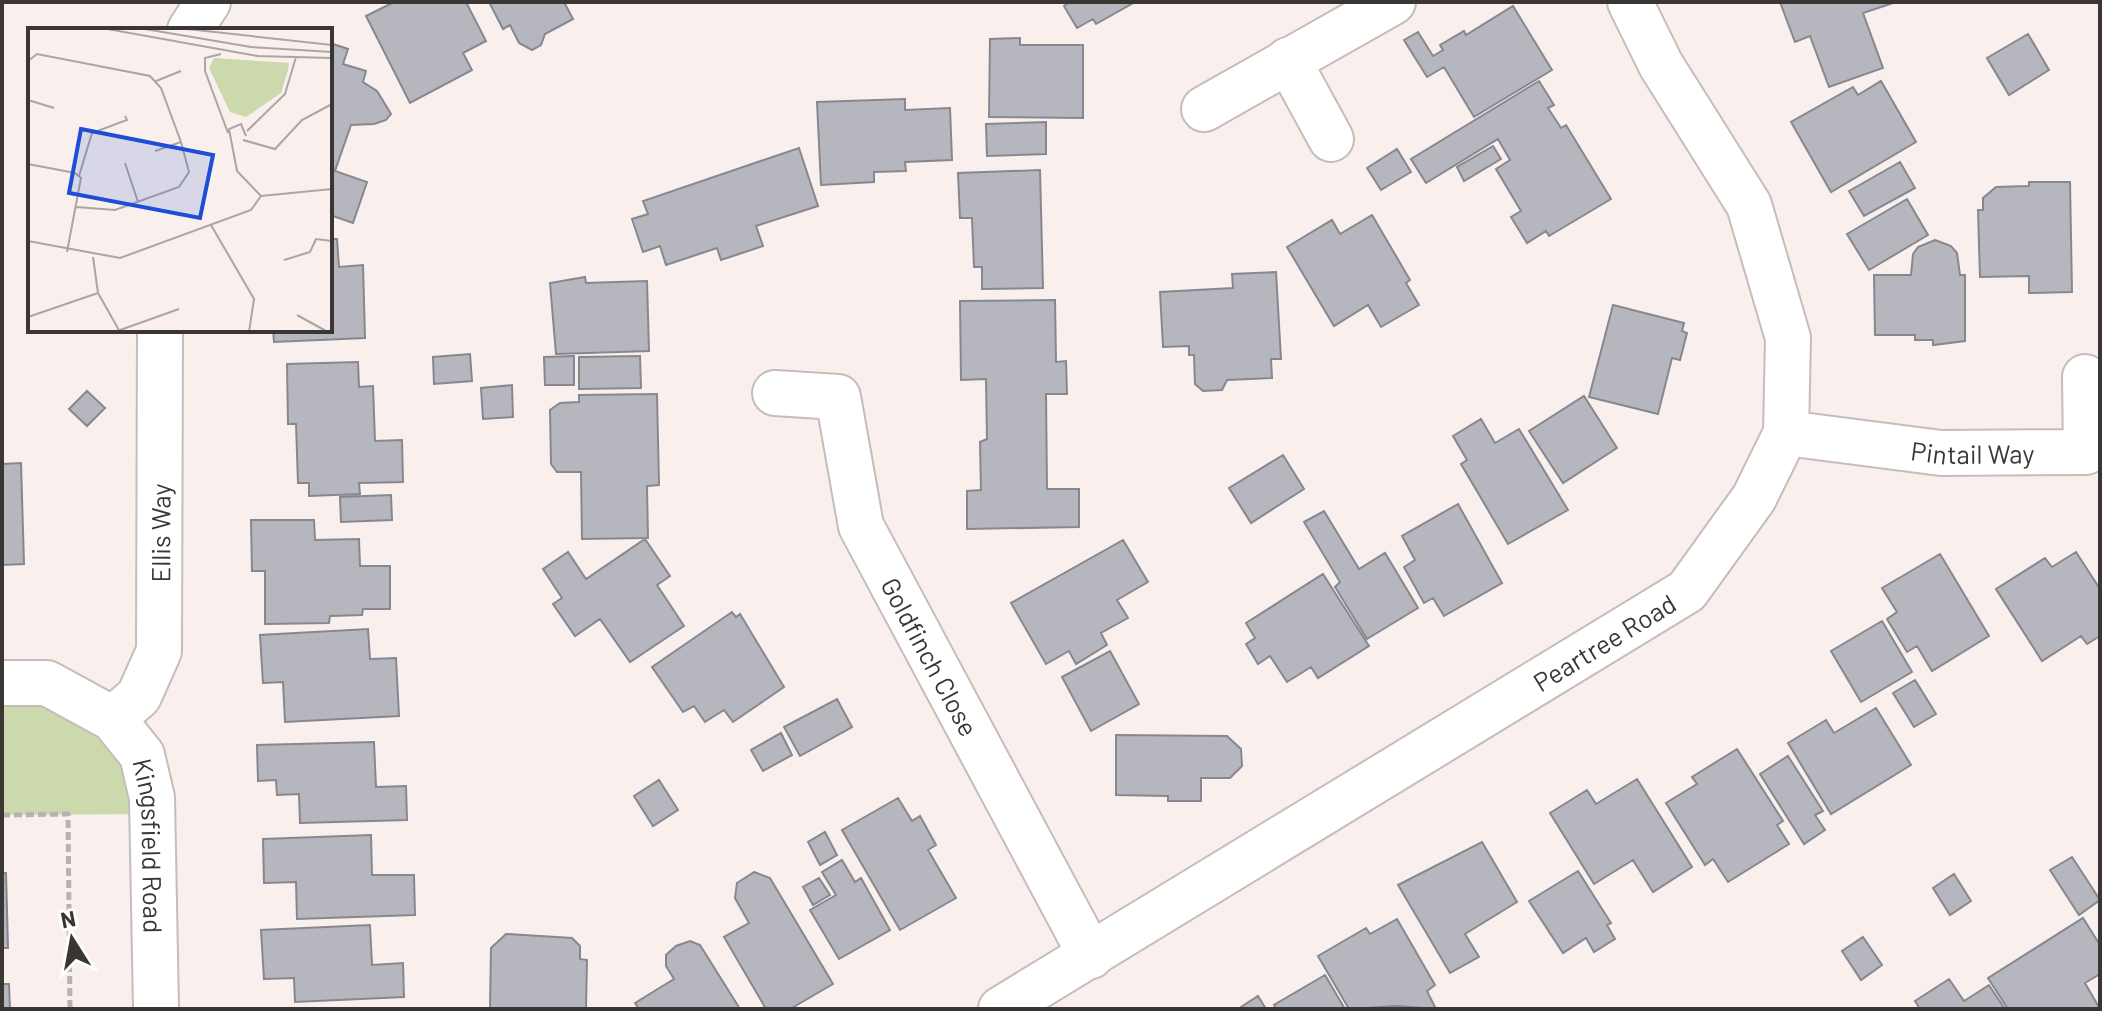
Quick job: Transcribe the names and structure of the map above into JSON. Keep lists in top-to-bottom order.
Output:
{
  "streets": {
    "street": [
      "Pintail Way",
      "Ellis Way",
      "Peartree Road",
      "Goldfinch Close",
      "Kingsfield Road"
    ]
  },
  "crossings": [
    ["Pintail Way", "Peartree Road"],
    ["Ellis Way", "Kingsfield Road"],
    ["Peartree Road", "Goldfinch Close"]
  ],
  "north": "top"
}
